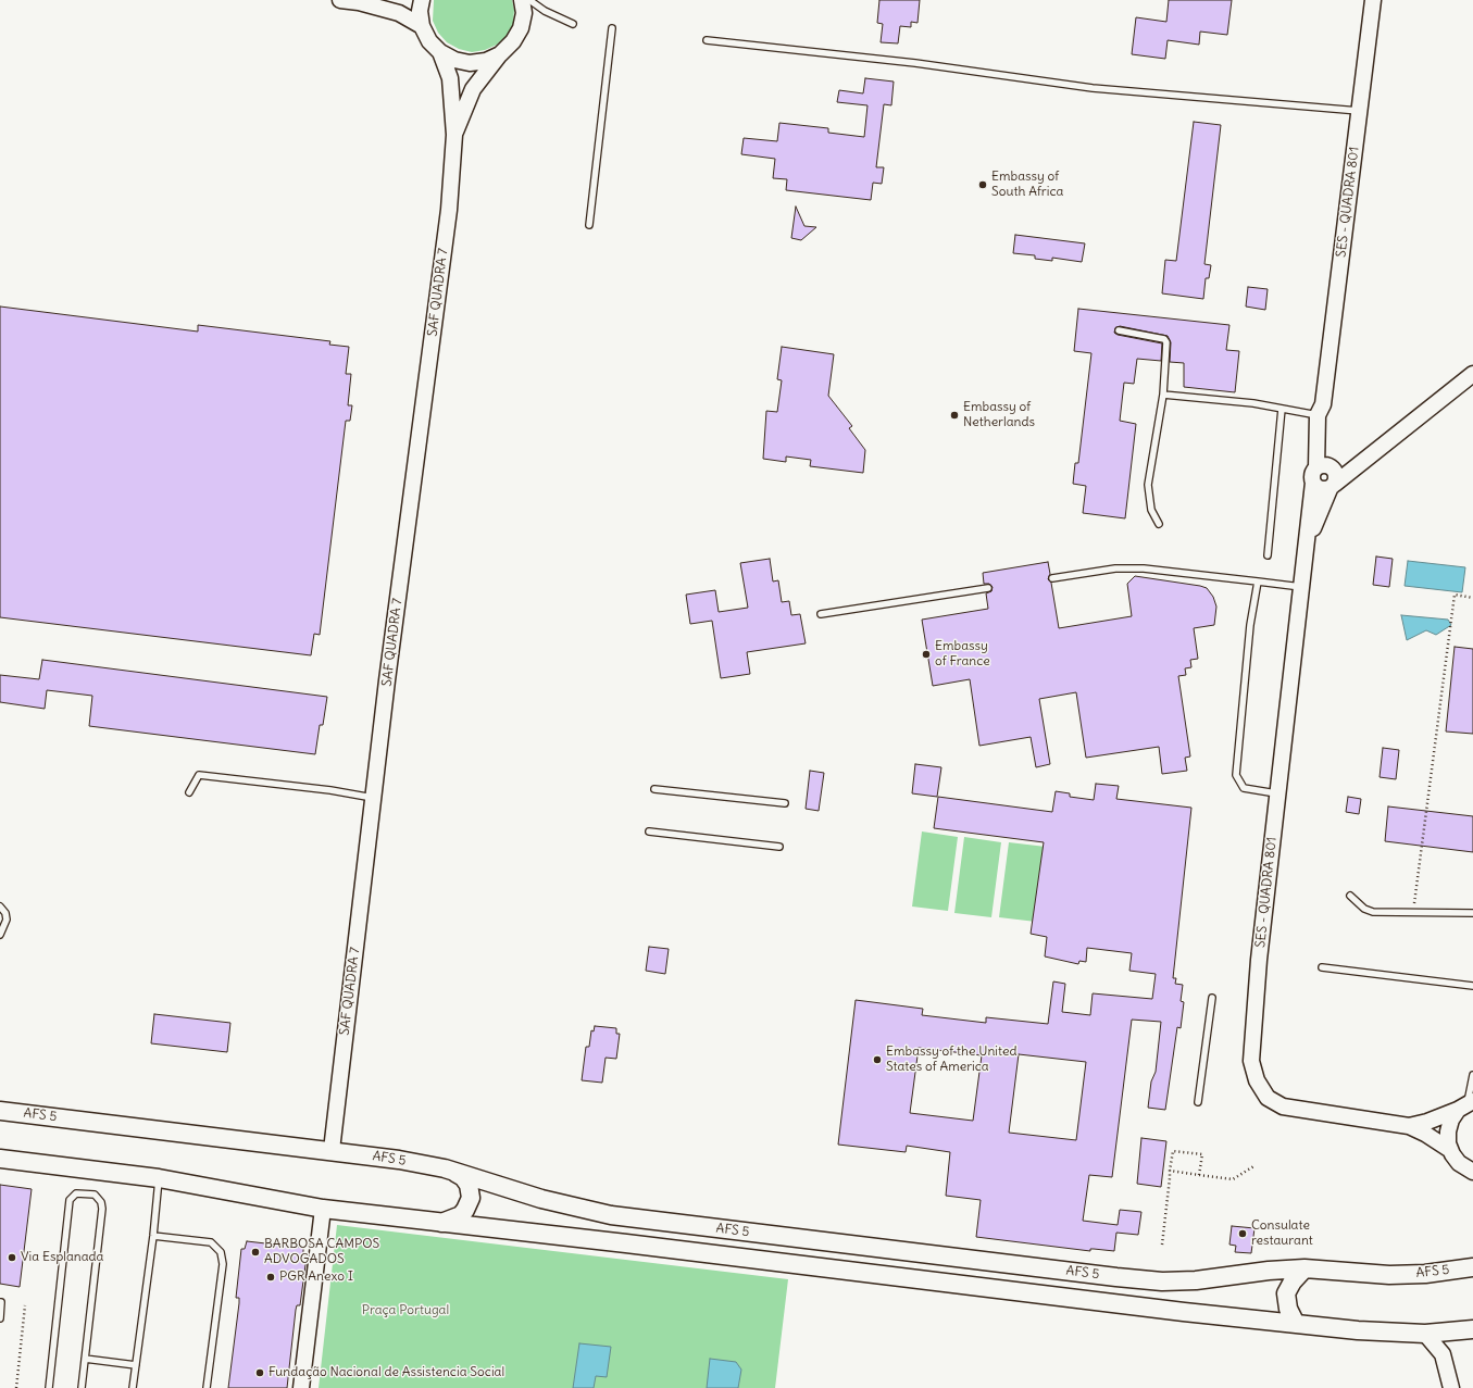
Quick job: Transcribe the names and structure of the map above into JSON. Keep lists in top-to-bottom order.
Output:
{
  "streets": {
    "main road": ["AFS 5"],
    "street": ["SES - QUADRA 801", "SAF QUADRA 7"]
  },
  "crossings": [
    ["SAF QUADRA 7", "AFS 5"]
  ],
  "parks": ["Praça Portugal"],
  "places": [
    "Embassy of South Africa",
    "Embassy of Netherlands",
    "Embassy of France",
    "Embassy of the United States of America",
    "Consulate restaurant",
    "BARBOSA CAMPOS ADVOGADOS",
    "Via Esplanada",
    "PGR Anexo I",
    "Fundação Nacional de Assistencia Social"
  ]
}
